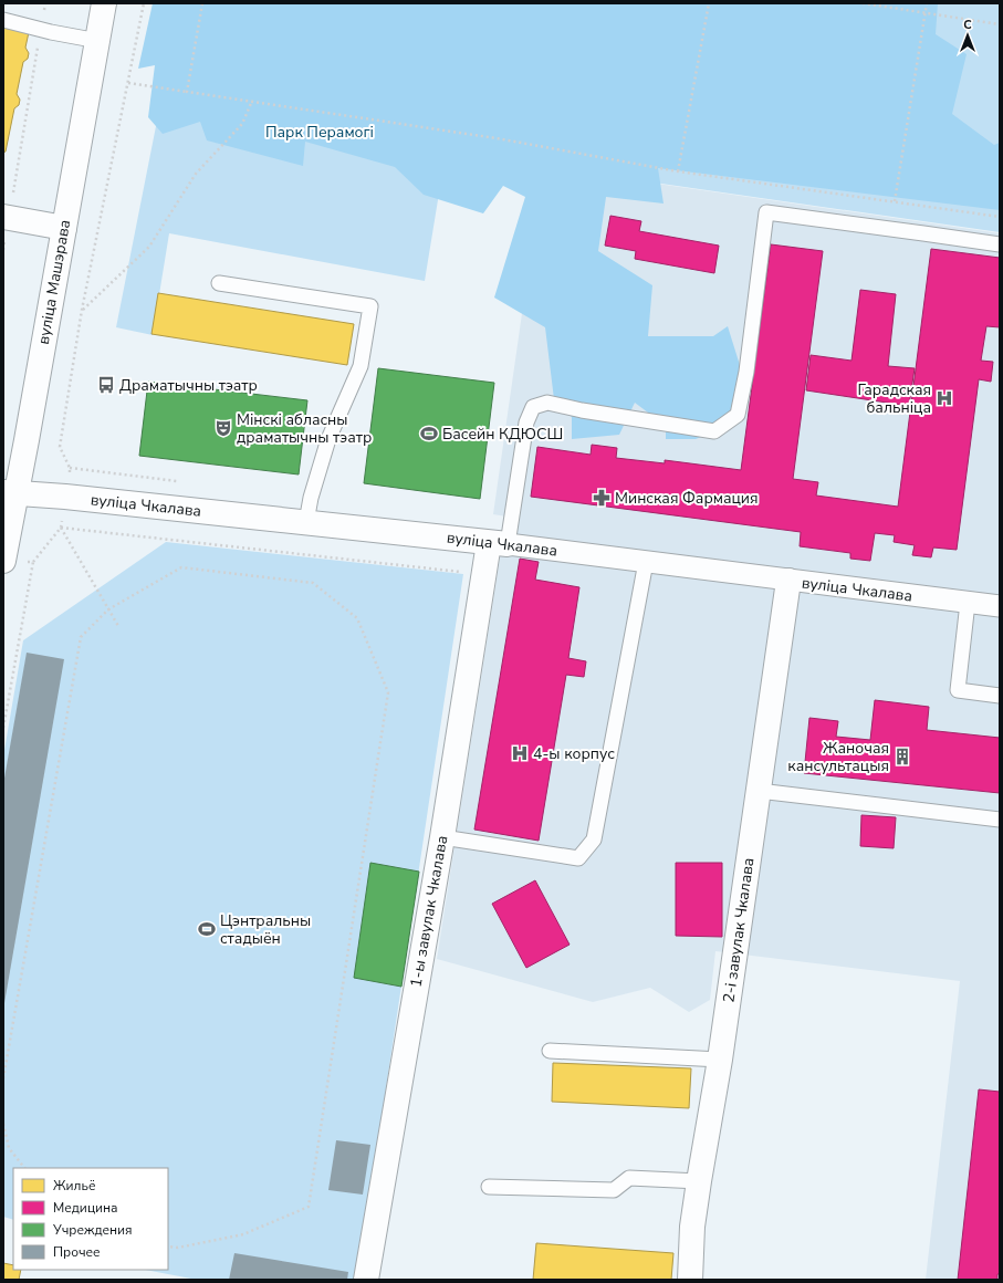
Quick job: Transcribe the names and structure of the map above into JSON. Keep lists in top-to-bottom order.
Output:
{
  "streets": {
    "street": [
      "вуліца Машэрава",
      "вуліца Чкалава",
      "1-ы завулак Чкалава",
      "2-і завулак Чкалава"
    ]
  },
  "crossings": [
    ["вуліца Машэрава", "вуліца Чкалава"],
    ["вуліца Чкалава", "1-ы завулак Чкалава"],
    ["вуліца Чкалава", "2-і завулак Чкалава"]
  ],
  "parks": ["Парк Перамогі"],
  "places": {
    "bus stop": ["Драматычны тэатр"],
    "hospital": ["Гарадская бальніца", "4-ы корпус"],
    "theatre": ["Мінскі абласны драматычны тэатр"],
    "sports": ["Басейн КДЮСШ", "Цэнтральны стадыён"],
    "pharmacy": ["Минская Фармация"],
    "building": ["Жаночая кансультацыя"]
  },
  "legend": [
    "Жильё",
    "Медицина",
    "Учреждения",
    "Прочее"
  ],
  "north": "top"
}
